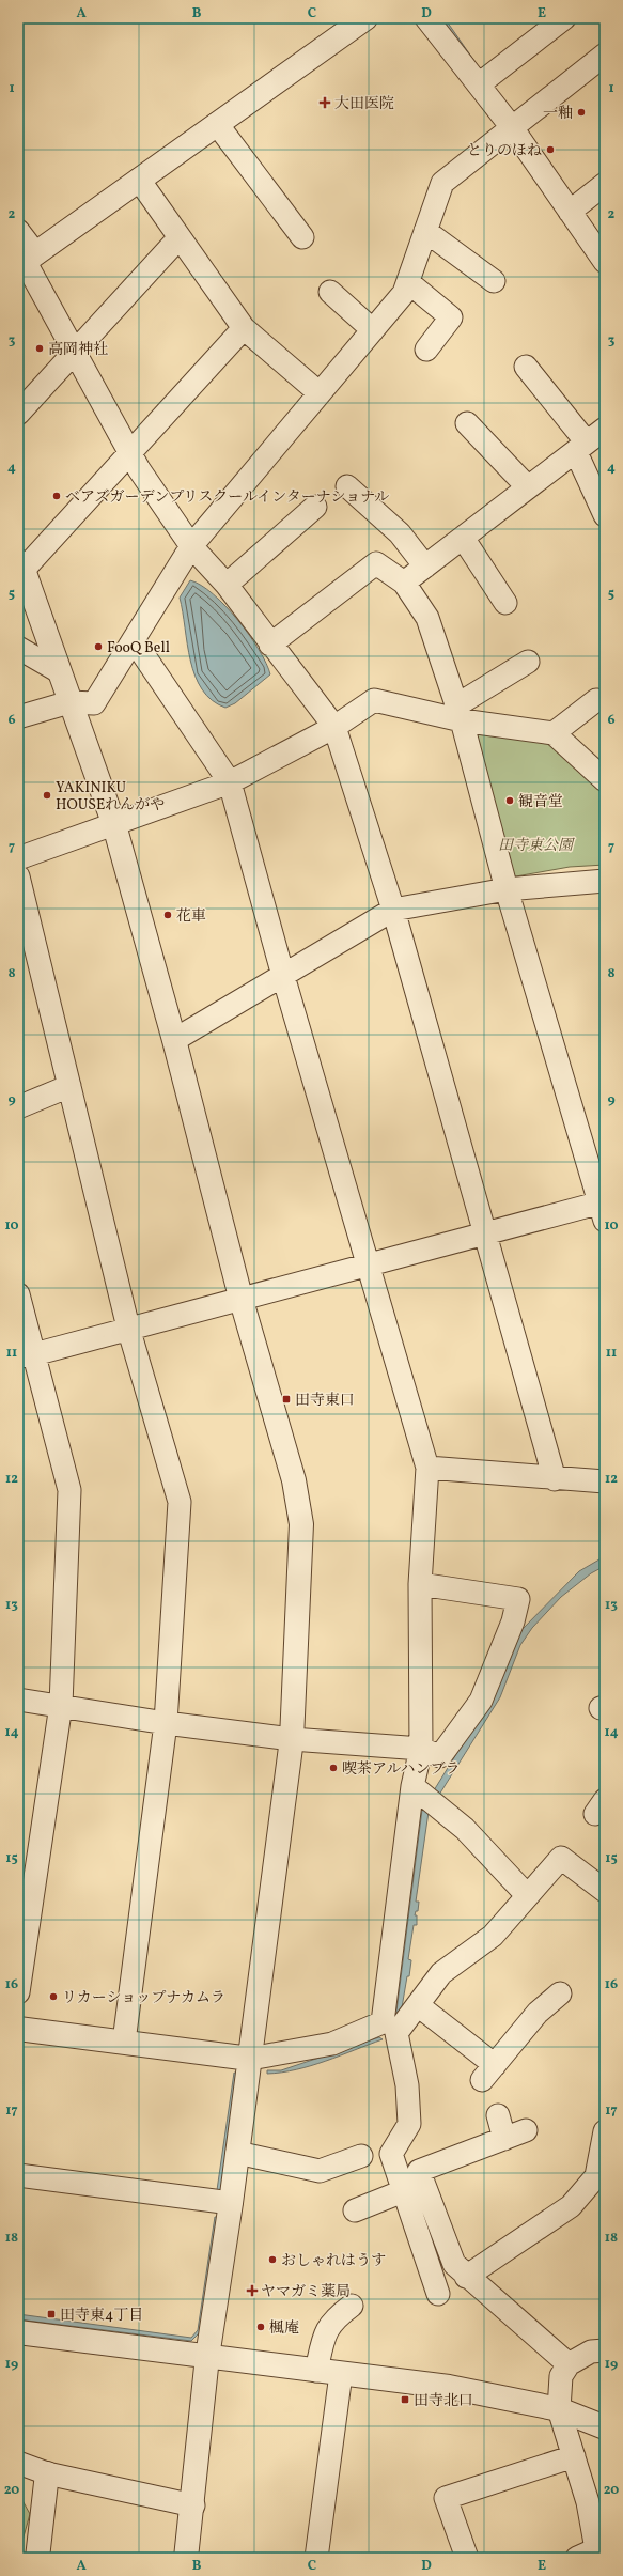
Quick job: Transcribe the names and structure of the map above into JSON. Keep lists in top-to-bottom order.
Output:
{
  "parks": ["田寺東公園"],
  "places": {
    "health": ["大田医院", "ヤマガミ薬局"],
    "other": [
      "一釉",
      "とりのほね",
      "高岡神社",
      "ベアズガーデンプリスクールインターナショナル",
      "FooQ Bell",
      "YAKINIKU HOUSEれんがや",
      "観音堂",
      "花車",
      "喫茶アルハンブラ",
      "リカーショップナカムラ",
      "おしゃれはうす",
      "楓庵"
    ],
    "transit": ["田寺東口", "田寺東4丁目", "田寺北口"]
  },
  "grid": {
    "columns": [
      "A",
      "B",
      "C",
      "D",
      "E"
    ],
    "rows": [
      "1",
      "2",
      "3",
      "4",
      "5",
      "6",
      "7",
      "8",
      "9",
      "10",
      "11",
      "12",
      "13",
      "14",
      "15",
      "16",
      "17",
      "18",
      "19",
      "20"
    ]
  }
}
